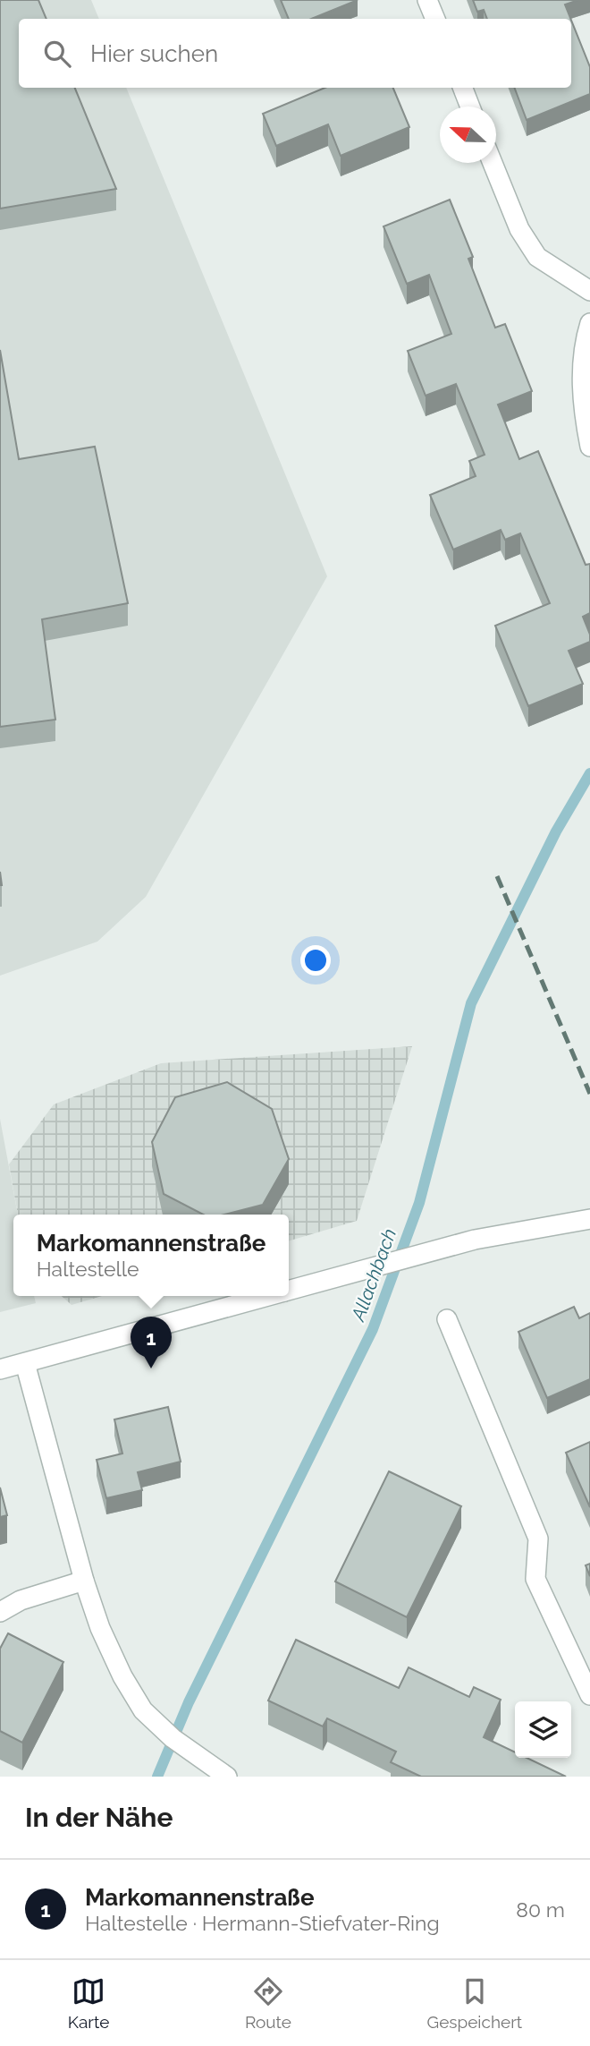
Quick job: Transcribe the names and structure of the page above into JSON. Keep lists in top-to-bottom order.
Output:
{
  "water": ["Allachbach"],
  "north": "left",
  "page": {
    "search": "Hier suchen",
    "popup": ["Markomannenstraße", "Haltestelle"],
    "pins": "1",
    "heading": "In der Nähe",
    "list": [
      {
        "mark": "1",
        "name": "Markomannenstraße",
        "note": "Haltestelle · Hermann-Stiefvater-Ring",
        "value": "80 m"
      }
    ],
    "nav": ["Karte", "Route", "Gespeichert"]
  }
}
